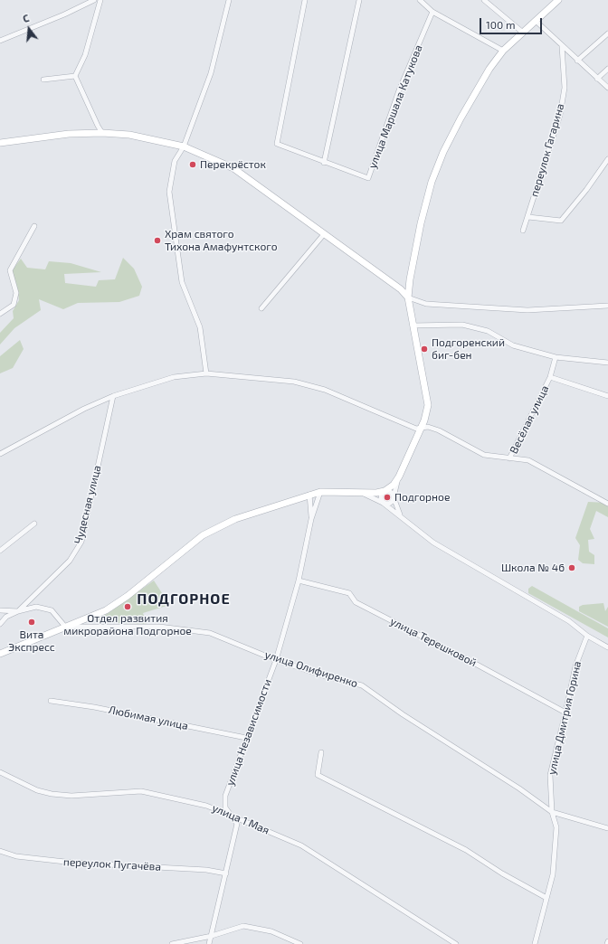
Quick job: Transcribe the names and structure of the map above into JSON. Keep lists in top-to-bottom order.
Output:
{
  "streets": {
    "street": [
      "улица Маршала Катукова",
      "переулок Гагарина",
      "Весёлая улица",
      "Чудесная улица",
      "улица Терешковой",
      "улица Олифиренко",
      "Любимая улица",
      "улица Дмитрия Горина",
      "улица Независимости",
      "улица 1 Мая",
      "переулок Пугачёва"
    ]
  },
  "crossings": [
    ["улица Терешковой", "улица Дмитрия Горина"],
    ["улица Терешковой", "улица Независимости"],
    ["улица Олифиренко", "улица Дмитрия Горина"],
    ["улица Олифиренко", "улица Независимости"],
    ["Любимая улица", "улица Независимости"],
    ["улица Независимости", "улица 1 Мая"],
    ["улица Независимости", "переулок Пугачёва"]
  ],
  "districts": ["ПОДГОРНОЕ"],
  "places": [
    "Перекрёсток",
    "Храм святого Тихона Амафунтского",
    "Подгоренский биг-бен",
    "Подгорное",
    "Школа № 46",
    "Отдел развития микрорайона Подгорное",
    "Вита Экспресс"
  ],
  "scale_bar": "100 m",
  "north": "top"
}
